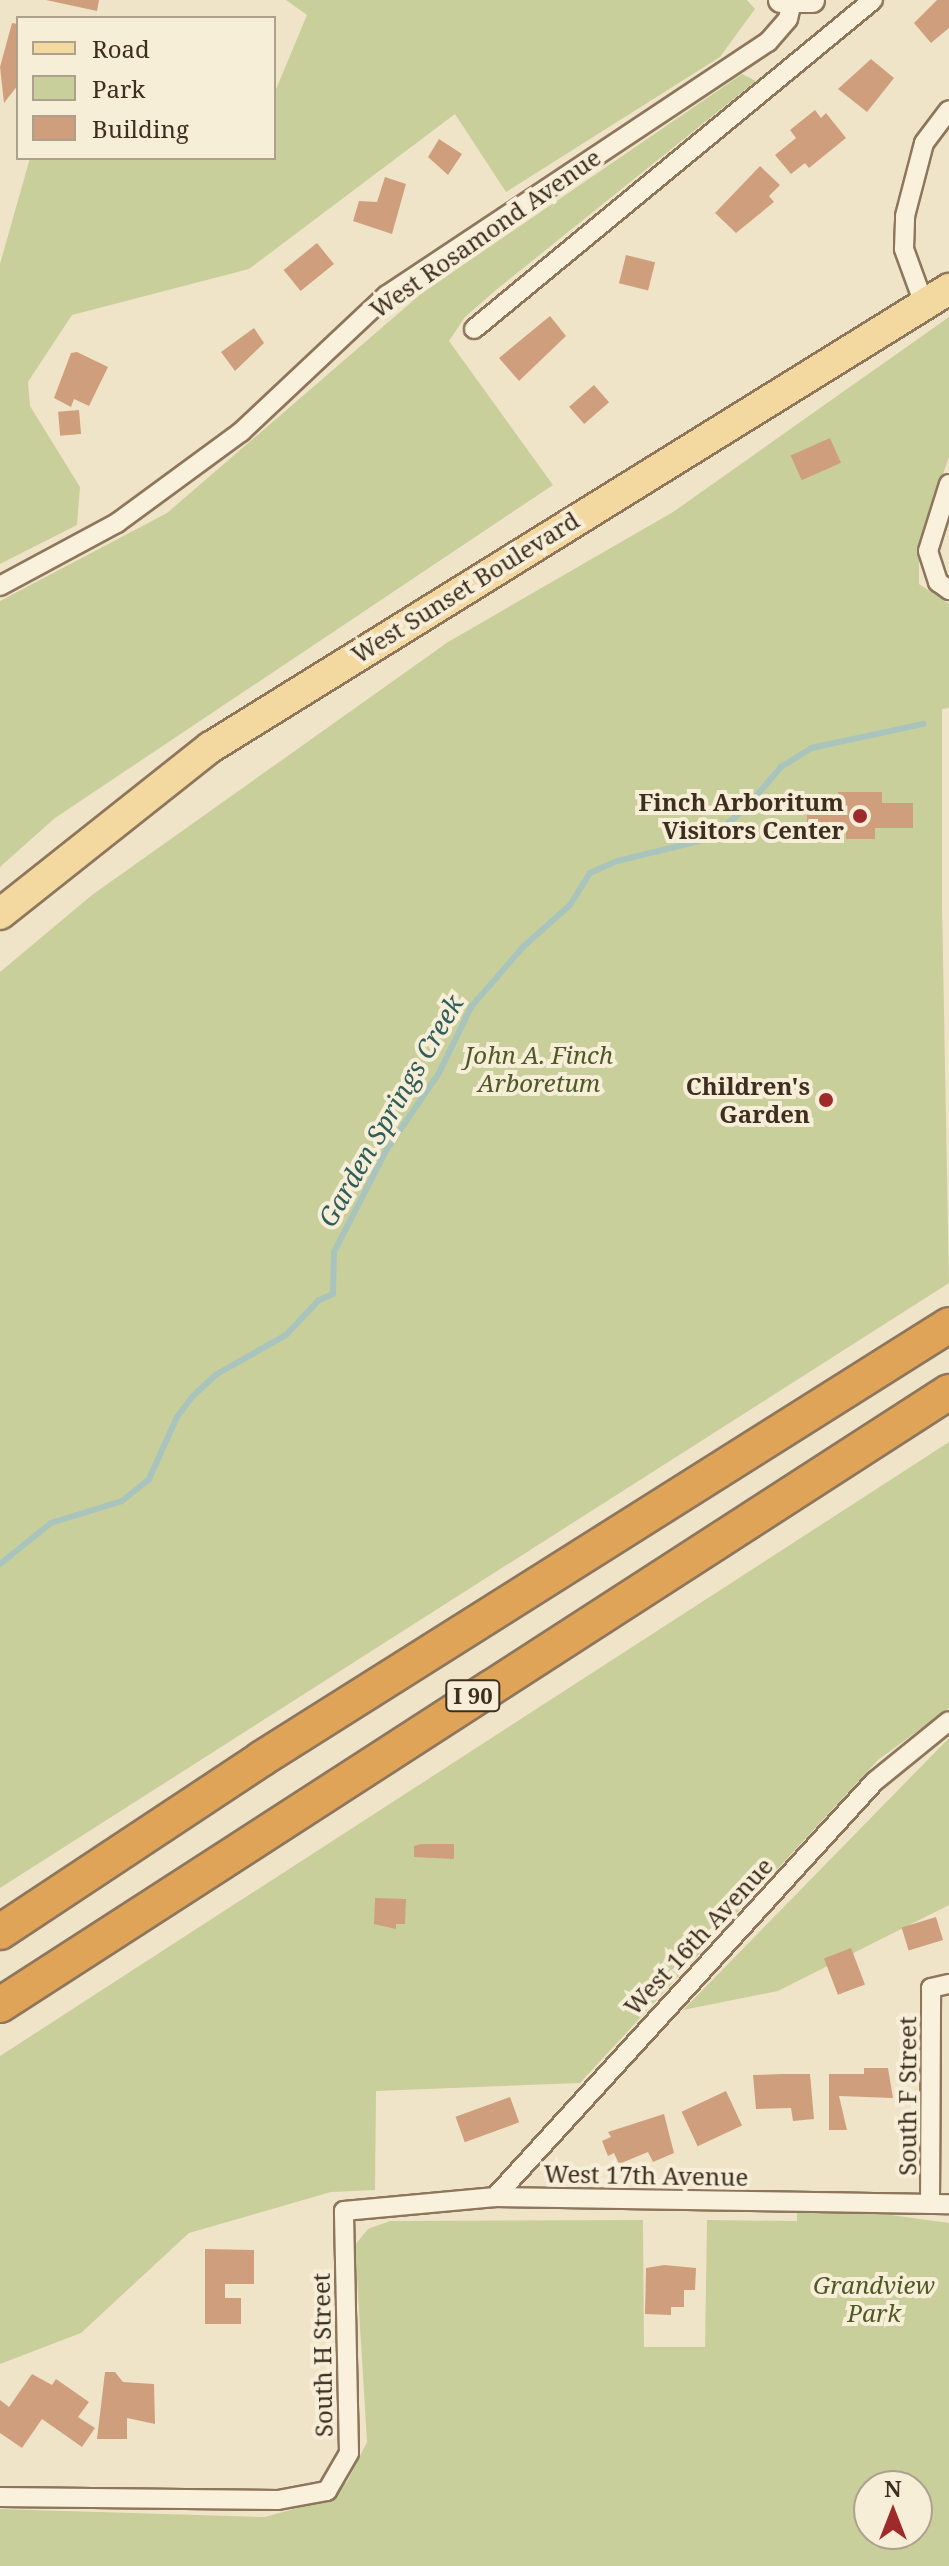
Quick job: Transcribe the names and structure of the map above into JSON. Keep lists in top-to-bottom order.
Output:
{
  "streets": {
    "highway": ["I 90"],
    "main road": ["West Sunset Boulevard"],
    "street": [
      "West Rosamond Avenue",
      "West 16th Avenue",
      "South F Street",
      "West 17th Avenue",
      "South H Street"
    ]
  },
  "crossings": [
    ["West 16th Avenue", "West 17th Avenue"],
    ["South F Street", "West 17th Avenue"],
    ["West 17th Avenue", "South H Street"]
  ],
  "water": ["Garden Springs Creek"],
  "parks": ["John A. Finch Arboretum", "Grandview Park"],
  "places": ["Finch Arboritum Visitors Center", "Children's Garden"],
  "legend": ["Road", "Park", "Building"],
  "north": "top"
}
